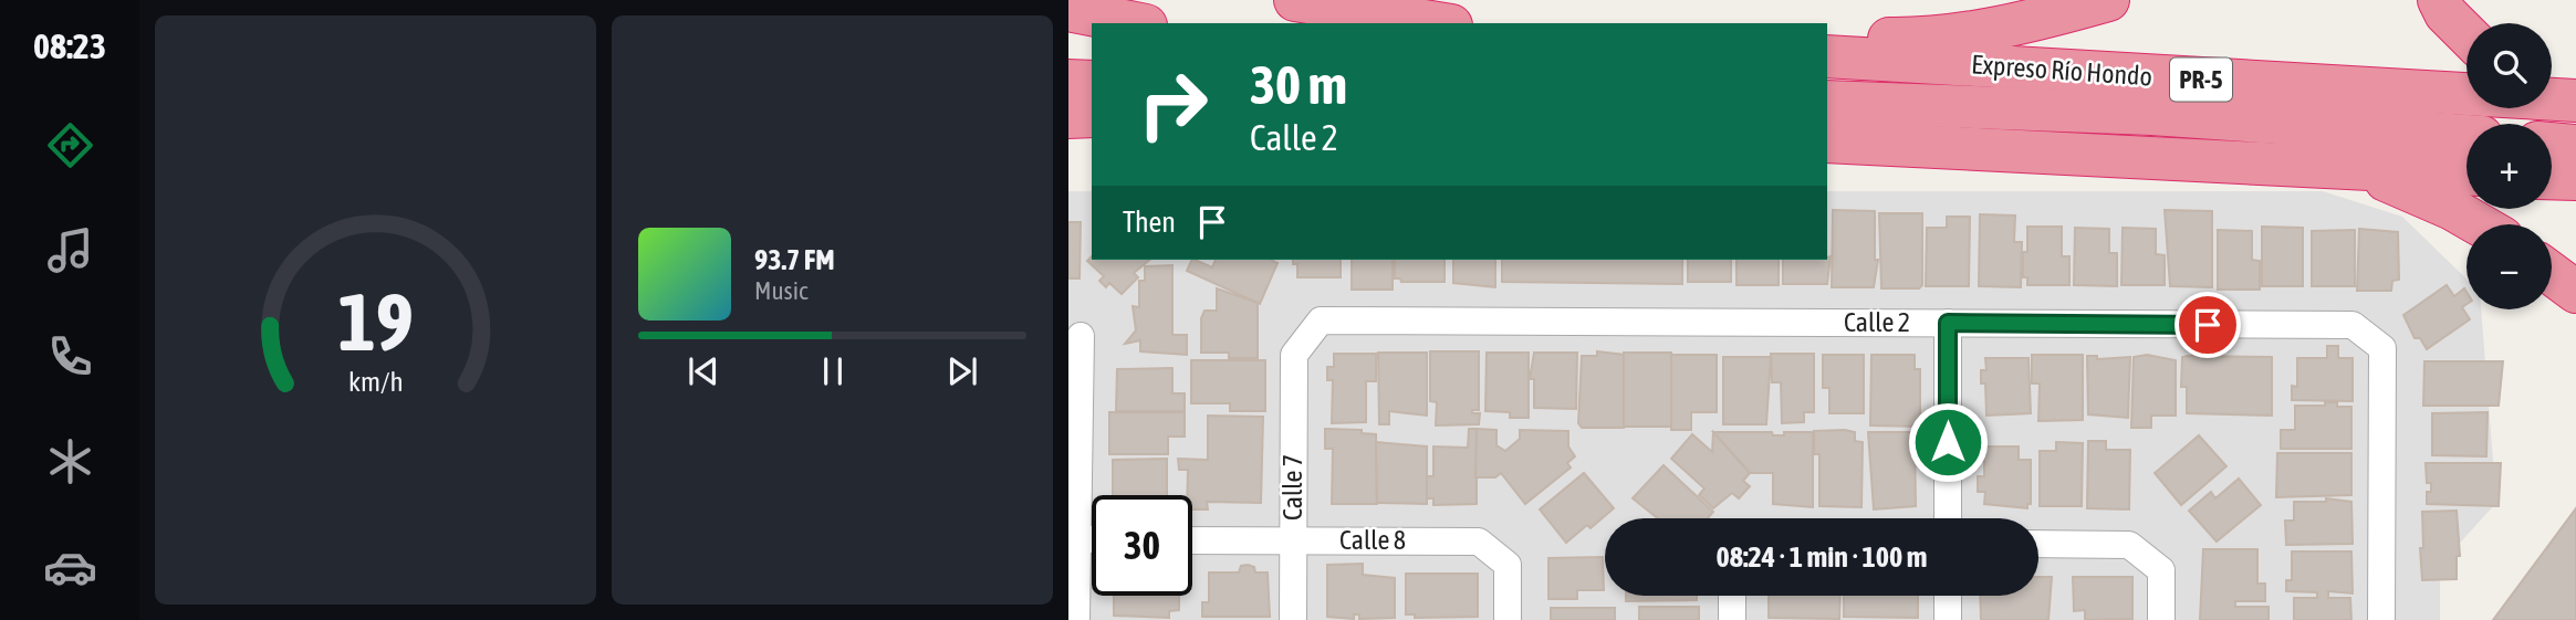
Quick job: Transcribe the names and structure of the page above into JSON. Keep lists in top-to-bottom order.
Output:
{
  "streets": {
    "highway": ["Expreso Río Hondo", "PR-5"],
    "street": ["Calle 2", "Calle 7", "Calle 8"]
  },
  "crossings": [
    ["Calle 2", "Calle 7"],
    ["Calle 7", "Calle 8"]
  ],
  "page": {
    "tabs": "08:23",
    "map_buttons": ["+", "−"],
    "turn": ["30 m", "Calle 2"],
    "then": "Then",
    "song": ["93.7 FM", "Music"],
    "limit": "30",
    "trip": "08:24 · 1 min · 100 m",
    "gauge": ["19", "km/h"]
  }
}
